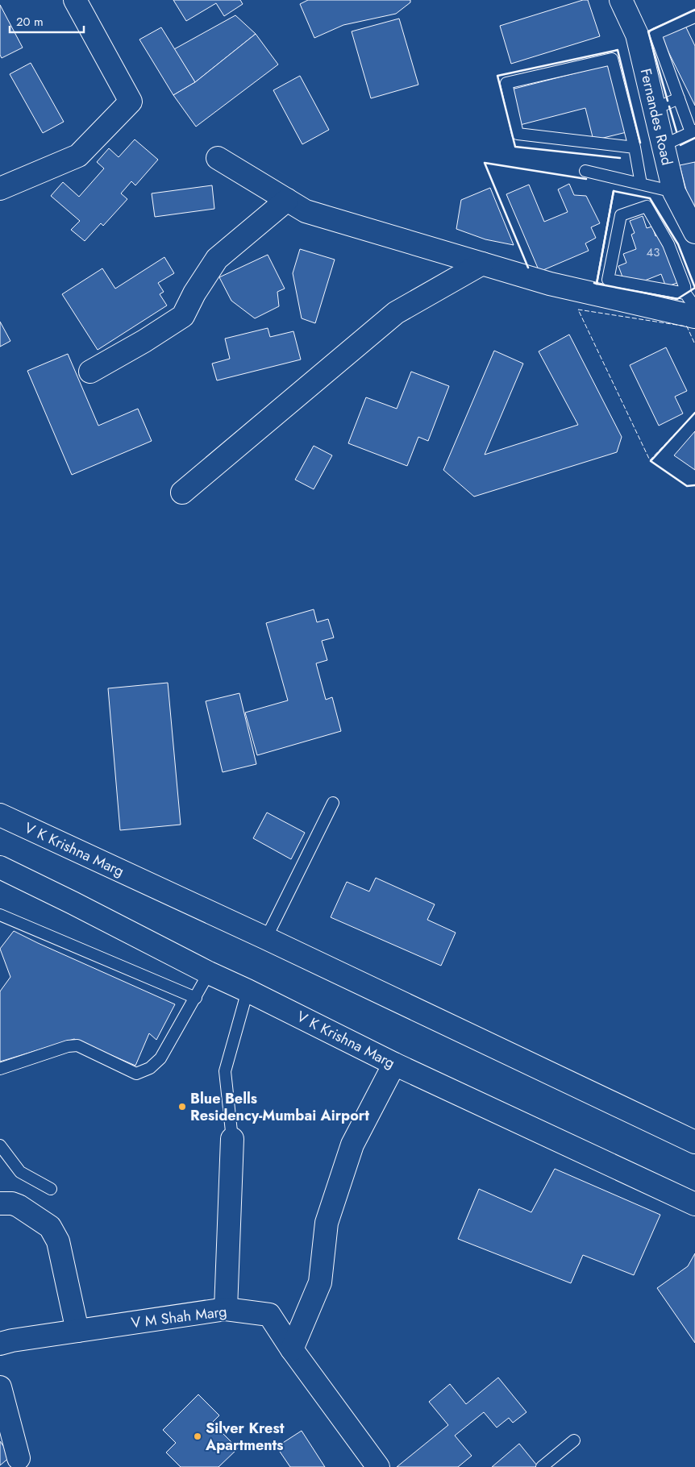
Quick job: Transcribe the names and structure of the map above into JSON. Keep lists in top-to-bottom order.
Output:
{
  "streets": {
    "street": ["Fernandes Road", "V K Krishna Marg", "V M Shah Marg"]
  },
  "places": ["Blue Bells Residency-Mumbai Airport", "Silver Krest Apartments"],
  "house_numbers": ["43"],
  "scale_bar": "20 m"
}
